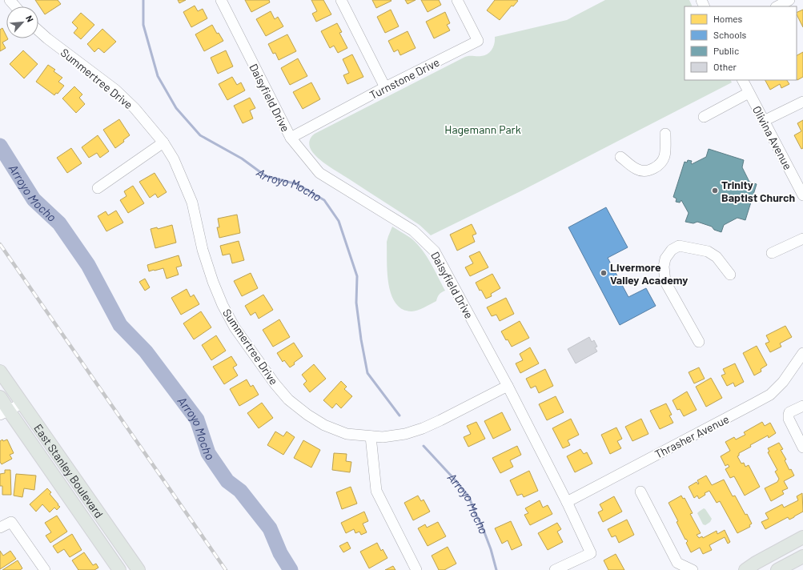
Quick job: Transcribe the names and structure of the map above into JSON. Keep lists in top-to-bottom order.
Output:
{
  "streets": {
    "main road": ["East Stanley Boulevard"],
    "street": [
      "Summertree Drive",
      "Turnstone Drive",
      "Daisyfield Drive",
      "Olivina Avenue",
      "Thrasher Avenue"
    ]
  },
  "crossings": [
    ["Summertree Drive", "Daisyfield Drive"],
    ["Turnstone Drive", "Daisyfield Drive"],
    ["Daisyfield Drive", "Thrasher Avenue"]
  ],
  "water": ["Arroyo Mocho"],
  "parks": ["Hagemann Park"],
  "places": ["Trinity Baptist Church", "Livermore Valley Academy"],
  "legend": [
    "Homes",
    "Schools",
    "Public",
    "Other"
  ],
  "north": "top right"
}
